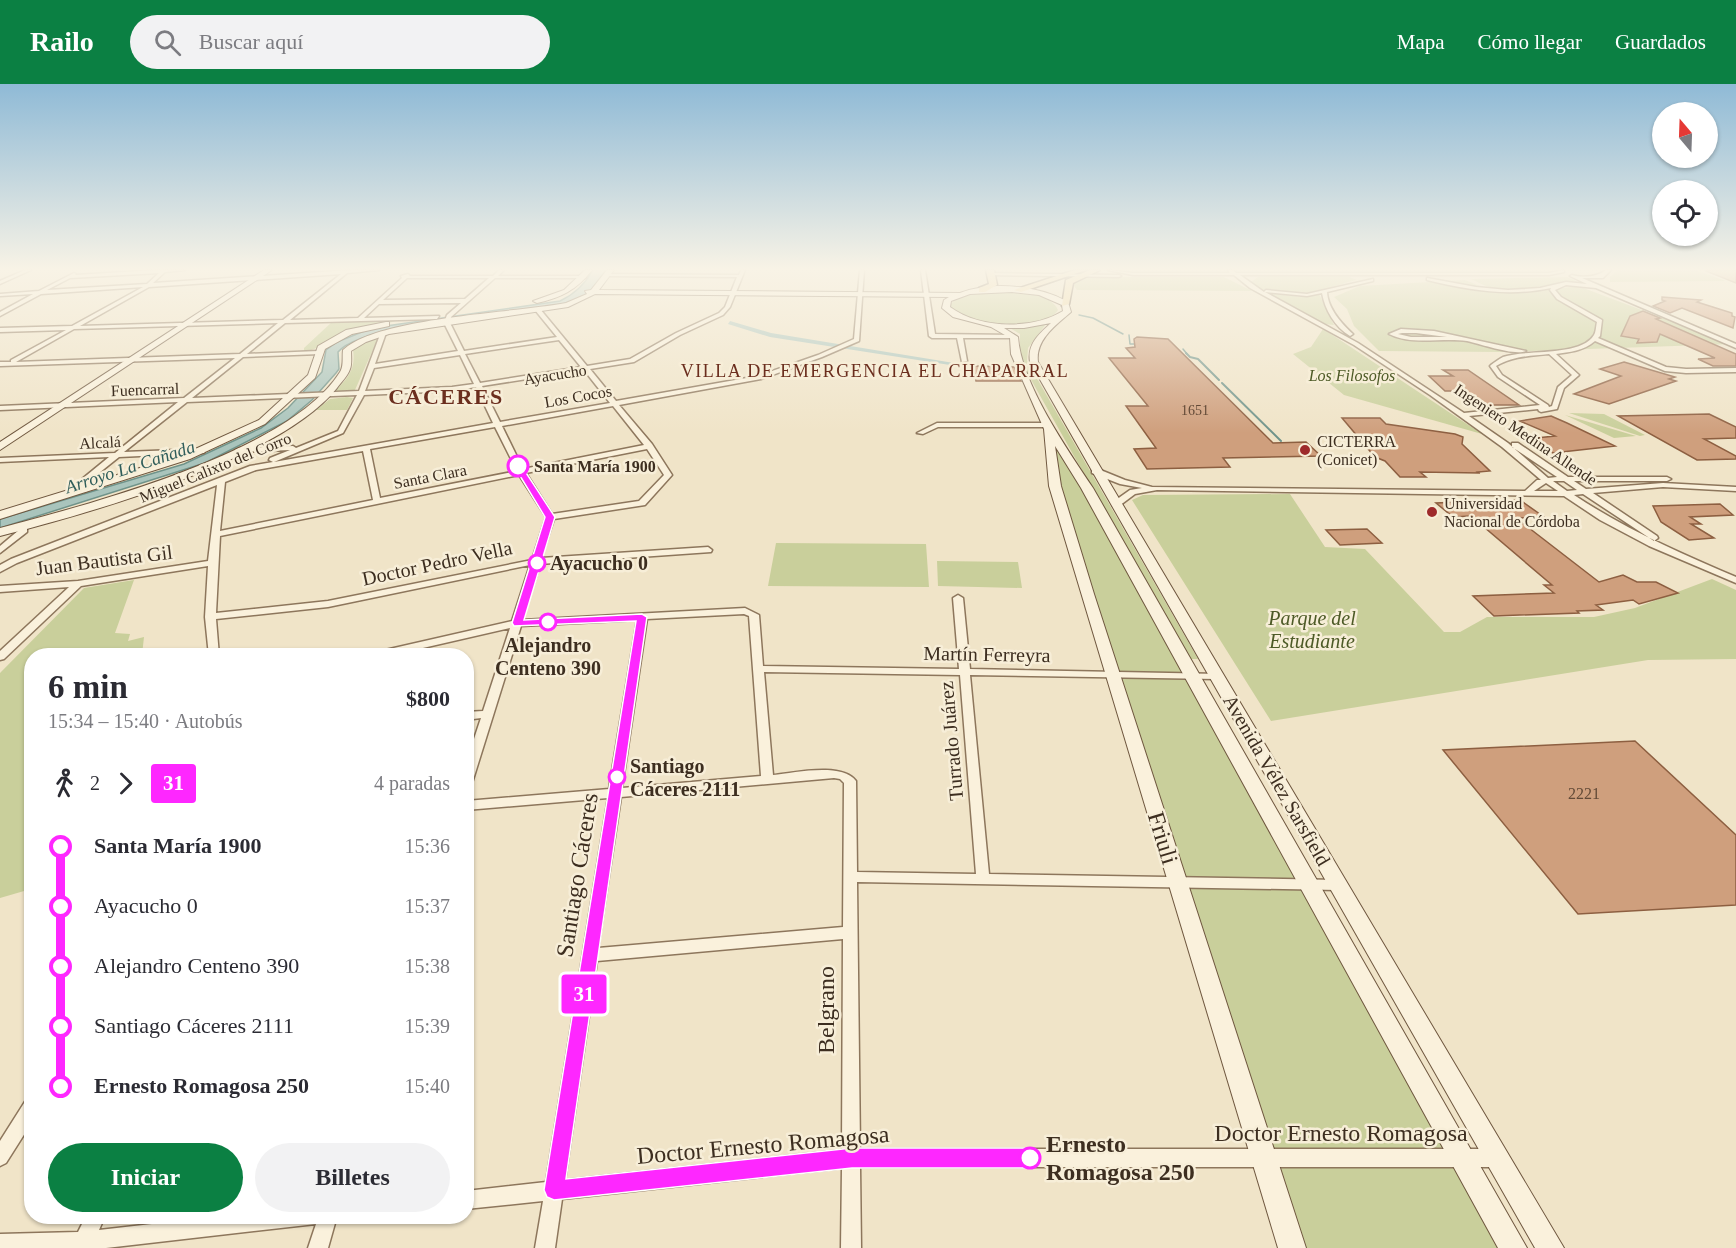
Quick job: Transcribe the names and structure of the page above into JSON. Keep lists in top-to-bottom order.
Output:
{
  "streets": {
    "main road": ["Avenida Vélez Sarsfield", "Friuli"],
    "street": [
      "Ayacucho",
      "Fuencarral",
      "Los Cocos",
      "Ingeniero Medina Allende",
      "Alcalá",
      "Miguel Calixto del Corro",
      "Santa Clara",
      "Juan Bautista Gil",
      "Doctor Pedro Vella",
      "Martín Ferreyra",
      "Turrado Juárez",
      "Santiago Cáceres",
      "Belgrano",
      "Doctor Ernesto Romagosa"
    ]
  },
  "crossings": [
    ["Ayacucho", "Fuencarral"],
    ["Ayacucho", "Miguel Calixto del Corro"],
    ["Los Cocos", "Miguel Calixto del Corro"],
    ["Martín Ferreyra", "Turrado Juárez"],
    ["Martín Ferreyra", "Avenida Vélez Sarsfield"],
    ["Martín Ferreyra", "Friuli"],
    ["Avenida Vélez Sarsfield", "Friuli"],
    ["Avenida Vélez Sarsfield", "Doctor Ernesto Romagosa"],
    ["Friuli", "Doctor Ernesto Romagosa"],
    ["Santiago Cáceres", "Doctor Ernesto Romagosa"],
    ["Belgrano", "Doctor Ernesto Romagosa"]
  ],
  "districts": ["VILLA DE EMERGENCIA EL CHAPARRAL", "CÁCERES"],
  "water": ["Arroyo La Cañada"],
  "parks": ["Los Filosofos", "Parque del Estudiante"],
  "places": [
    "CICTERRA (Conicet)",
    "Santa María 1900",
    "Universidad Nacional de Córdoba",
    "Ayacucho 0",
    "Alejandro Centeno 390",
    "Santiago Cáceres 2111",
    "Ernesto Romagosa 250"
  ],
  "lines": ["bus line 31"],
  "house_numbers": ["1651", "2221"],
  "north": "top",
  "page": {
    "header": "Railo",
    "search": "Buscar aquí",
    "nav": ["Mapa", "Cómo llegar", "Guardados"],
    "on_map": "31",
    "heading": ["6 min", "15:34 – 15:40 · Autobús", "$800"],
    "legs": ["2", "31", "4 paradas"],
    "list": [
      {
        "name": "Santa María 1900",
        "value": "15:36"
      },
      {
        "name": "Ayacucho 0",
        "value": "15:37"
      },
      {
        "name": "Alejandro Centeno 390",
        "value": "15:38"
      },
      {
        "name": "Santiago Cáceres 2111",
        "value": "15:39"
      },
      {
        "name": "Ernesto Romagosa 250",
        "value": "15:40"
      }
    ],
    "buttons": ["Iniciar", "Billetes"]
  }
}
